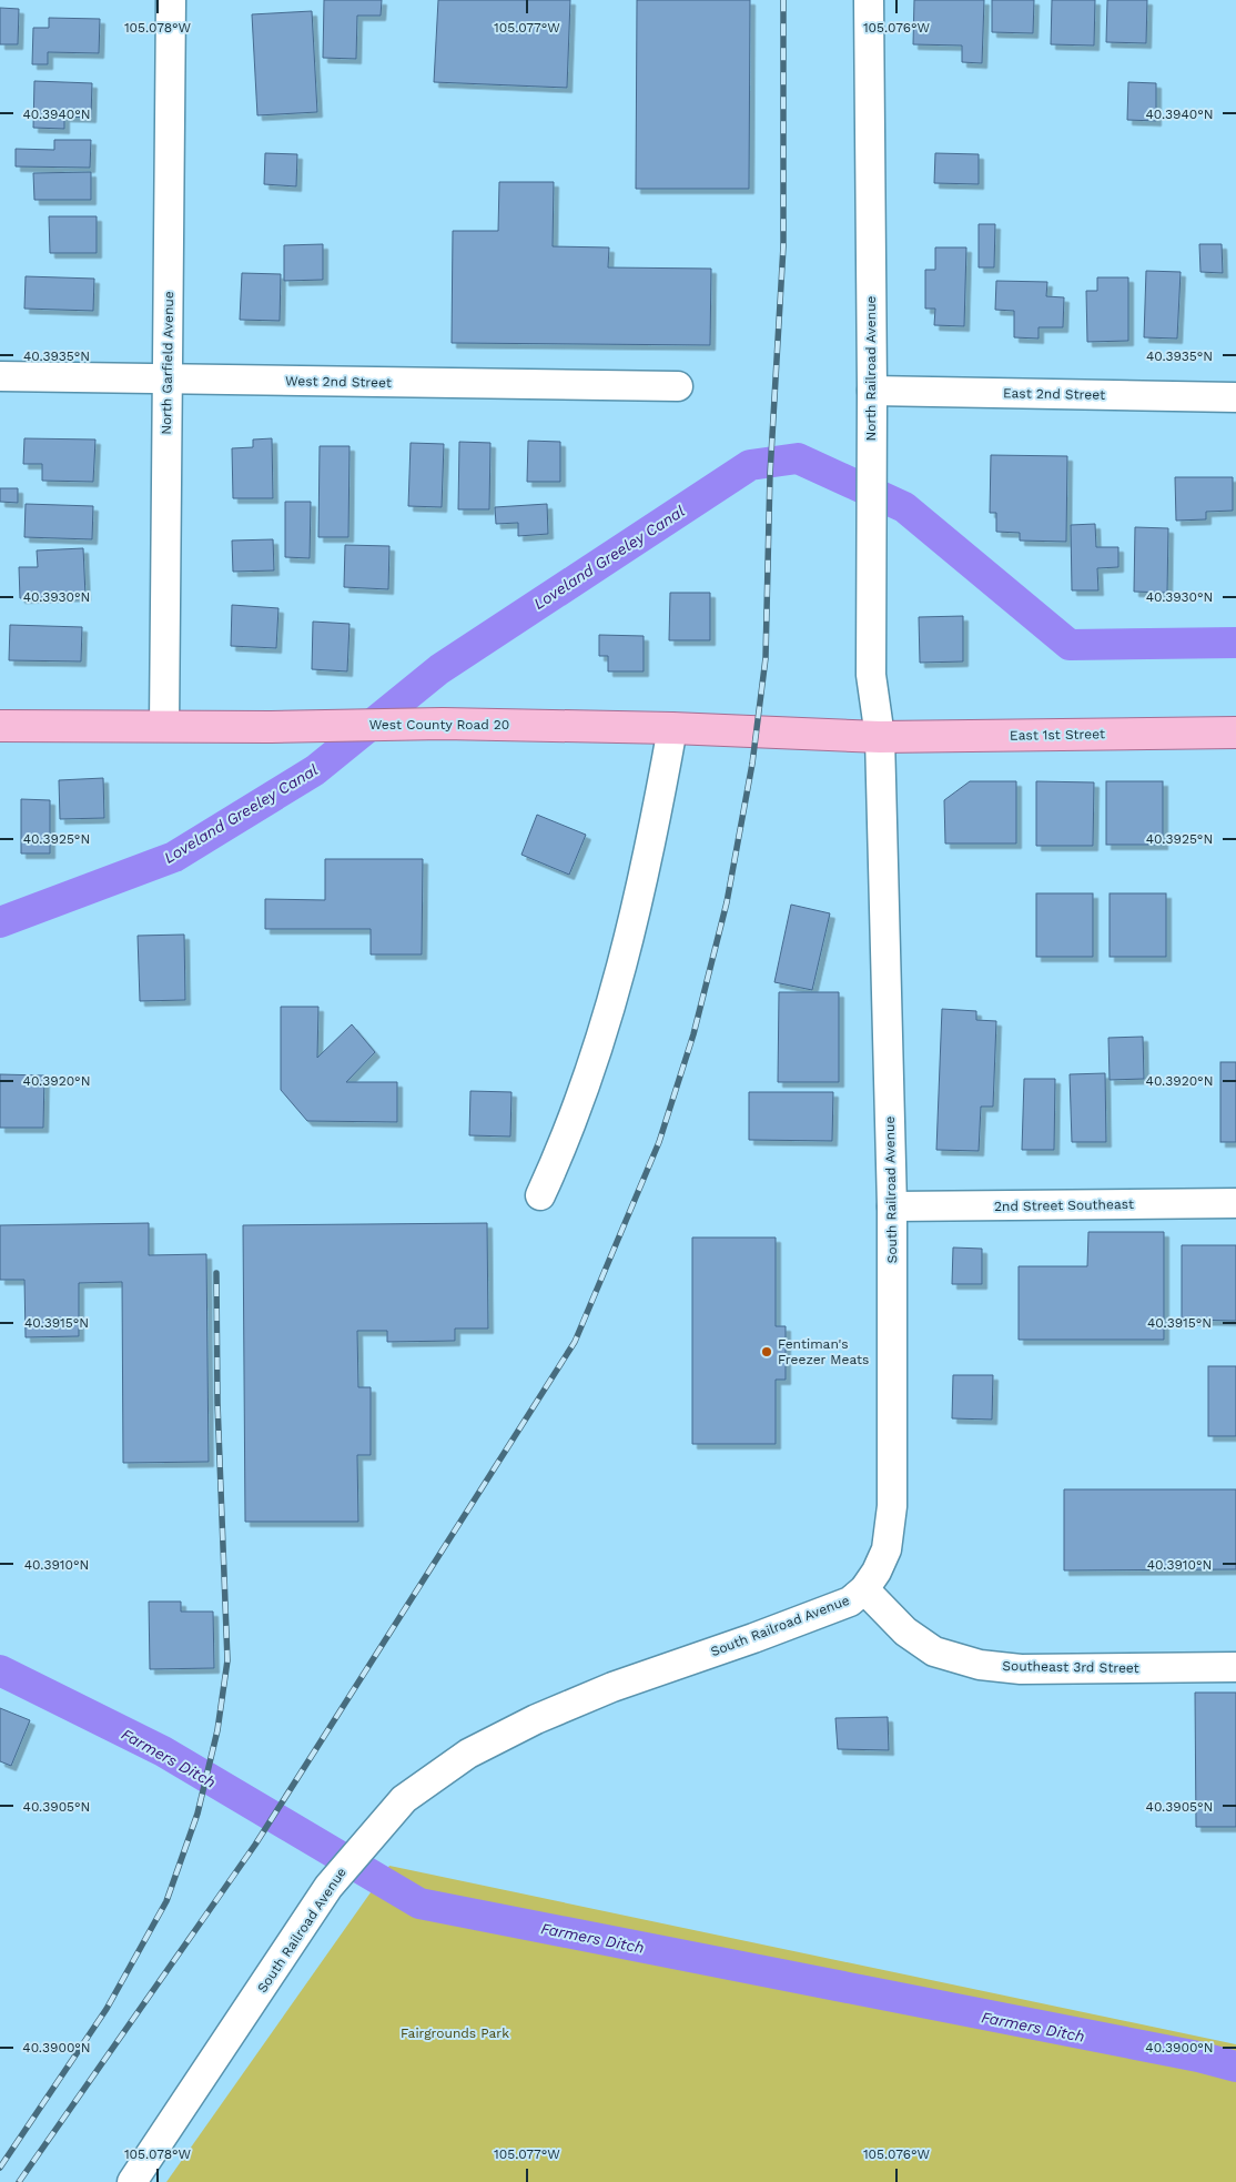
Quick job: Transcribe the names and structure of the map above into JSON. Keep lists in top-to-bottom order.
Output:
{
  "streets": {
    "main road": ["West County Road 20", "East 1st Street"],
    "street": [
      "North Garfield Avenue",
      "North Railroad Avenue",
      "West 2nd Street",
      "East 2nd Street",
      "South Railroad Avenue",
      "2nd Street Southeast",
      "Southeast 3rd Street"
    ]
  },
  "crossings": [
    ["North Garfield Avenue", "West 2nd Street"],
    ["North Garfield Avenue", "West County Road 20"],
    ["North Railroad Avenue", "East 2nd Street"],
    ["North Railroad Avenue", "West County Road 20"],
    ["North Railroad Avenue", "East 1st Street"],
    ["North Railroad Avenue", "South Railroad Avenue"],
    ["West County Road 20", "East 1st Street"],
    ["West County Road 20", "South Railroad Avenue"],
    ["East 1st Street", "South Railroad Avenue"],
    ["South Railroad Avenue", "2nd Street Southeast"],
    ["South Railroad Avenue", "Southeast 3rd Street"]
  ],
  "water": ["Loveland Greeley Canal", "Farmers Ditch"],
  "parks": ["Fairgrounds Park"],
  "places": ["Fentiman's Freezer Meats"],
  "coordinates": [
    "105.078°W",
    "105.077°W",
    "105.076°W",
    "40.3940°N",
    "40.3935°N",
    "40.3930°N",
    "40.3925°N",
    "40.3920°N",
    "40.3915°N",
    "40.3910°N",
    "40.3905°N",
    "40.3900°N"
  ]
}
